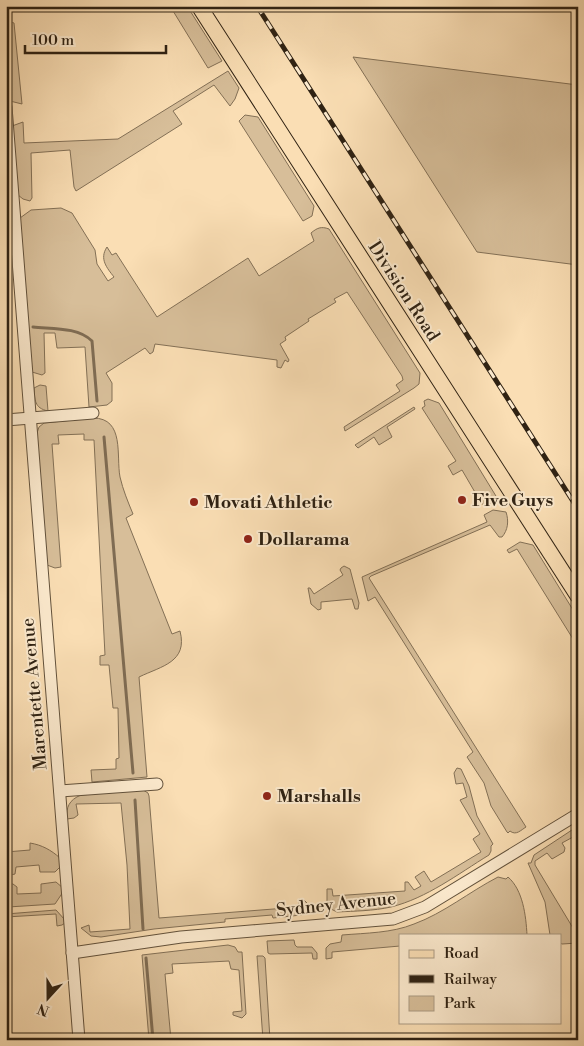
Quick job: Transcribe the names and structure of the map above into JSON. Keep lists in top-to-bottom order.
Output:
{
  "streets": {
    "main road": ["Division Road"],
    "street": ["Marentette Avenue", "Sydney Avenue"]
  },
  "crossings": [
    ["Marentette Avenue", "Sydney Avenue"]
  ],
  "places": [
    "Five Guys",
    "Movati Athletic",
    "Dollarama",
    "Marshalls"
  ],
  "legend": ["Road", "Railway", "Park"],
  "scale_bar": "100 m",
  "north": "bottom"
}
